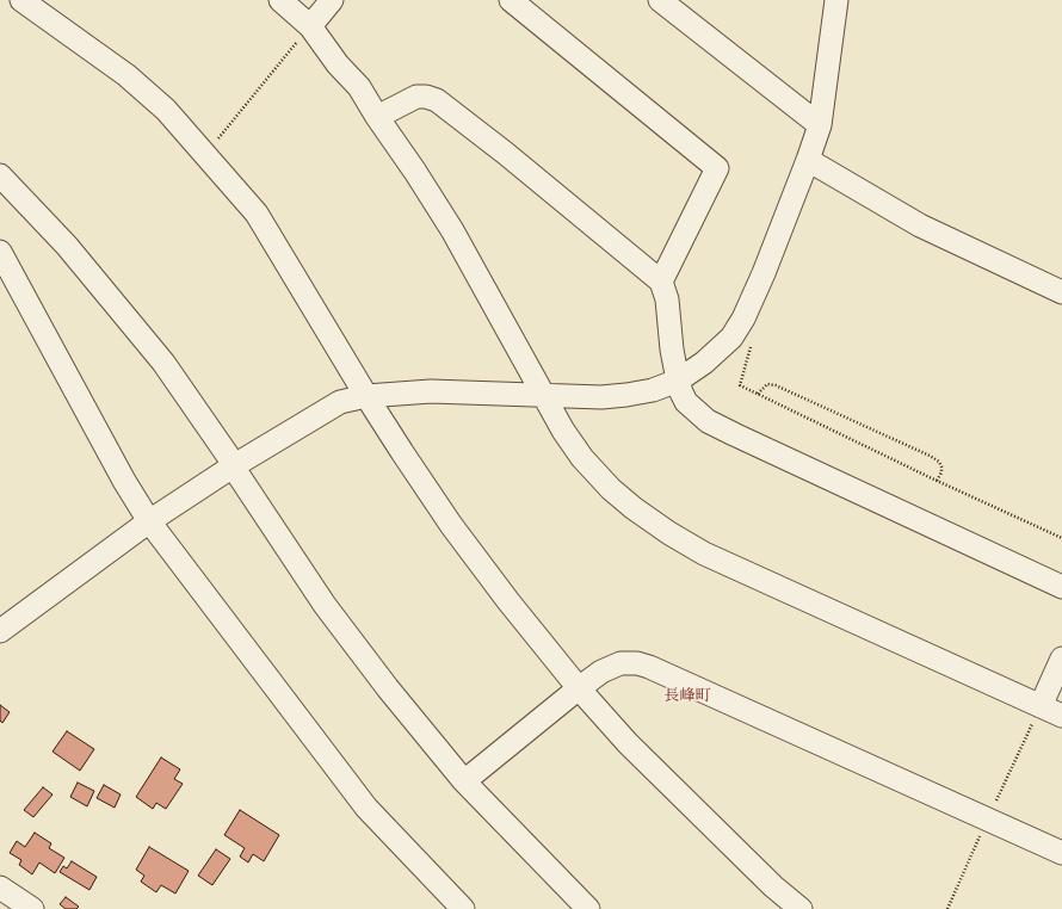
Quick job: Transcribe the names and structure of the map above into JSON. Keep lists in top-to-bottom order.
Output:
{
  "districts": ["長峰町"]
}
